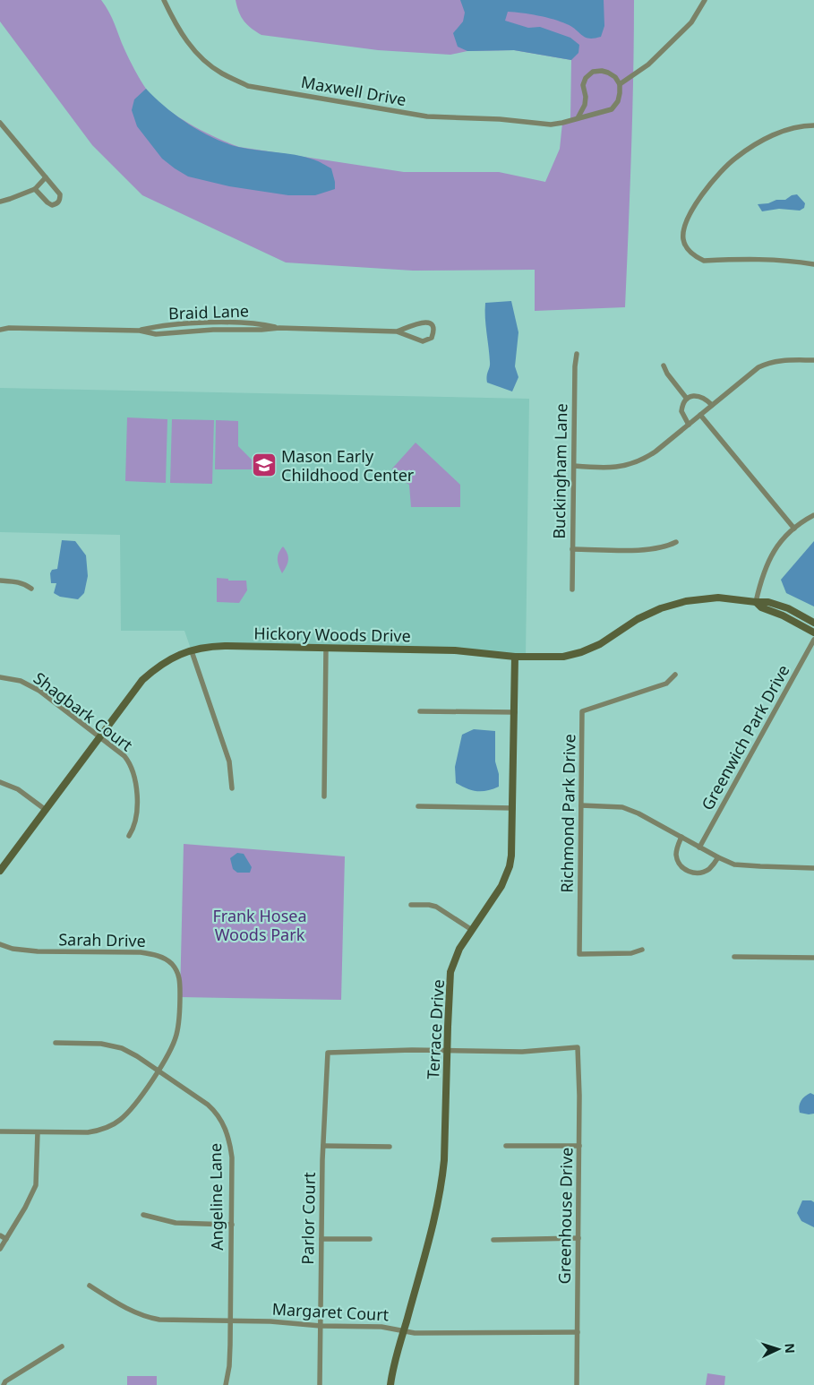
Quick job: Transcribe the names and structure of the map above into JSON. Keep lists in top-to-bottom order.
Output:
{
  "streets": {
    "street": [
      "Maxwell Drive",
      "Braid Lane",
      "Buckingham Lane",
      "Hickory Woods Drive",
      "Shagbark Court",
      "Greenwich Park Drive",
      "Richmond Park Drive",
      "Sarah Drive",
      "Terrace Drive",
      "Angeline Lane",
      "Greenhouse Drive",
      "Parlor Court",
      "Margaret Court"
    ]
  },
  "crossings": [
    ["Hickory Woods Drive", "Shagbark Court"],
    ["Hickory Woods Drive", "Terrace Drive"],
    ["Sarah Drive", "Angeline Lane"],
    ["Terrace Drive", "Greenhouse Drive"],
    ["Terrace Drive", "Parlor Court"],
    ["Terrace Drive", "Margaret Court"],
    ["Angeline Lane", "Margaret Court"],
    ["Greenhouse Drive", "Parlor Court"],
    ["Greenhouse Drive", "Margaret Court"],
    ["Parlor Court", "Margaret Court"]
  ],
  "parks": ["Frank Hosea Woods Park"],
  "places": {
    "school or university": ["Mason Early Childhood Center"]
  },
  "north": "right"
}
